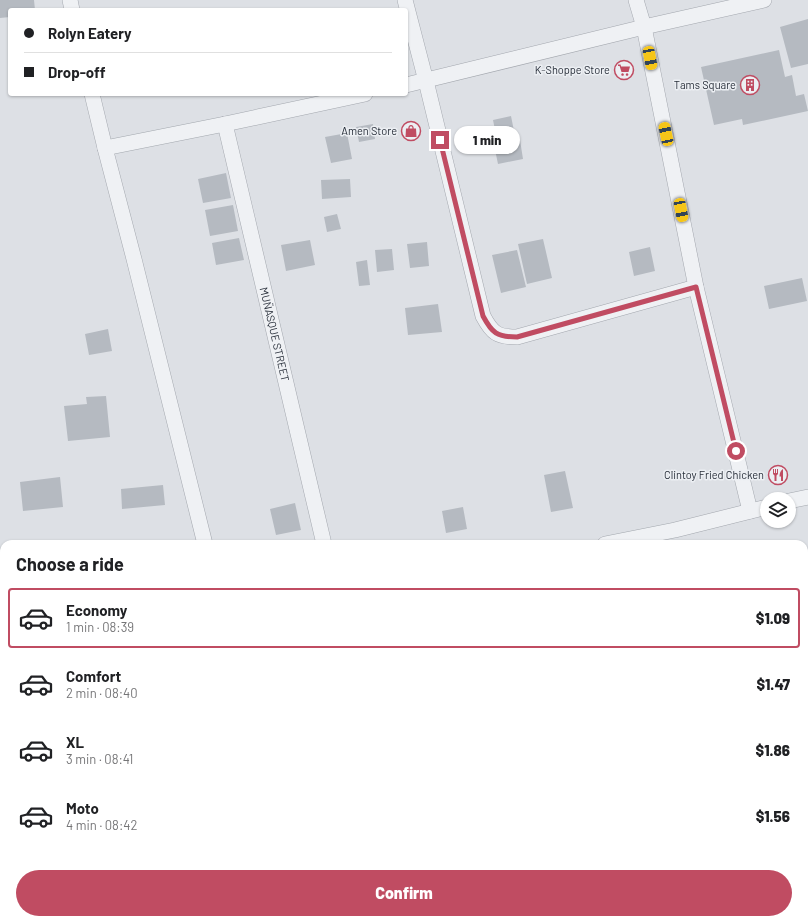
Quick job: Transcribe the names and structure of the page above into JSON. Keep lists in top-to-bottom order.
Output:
{
  "streets": {
    "street": ["MUÑASQUE STREET"]
  },
  "places": {
    "supermarket": ["K-Shoppe Store"],
    "building": ["Tams Square"],
    "shop": ["Amen Store"],
    "restaurant": ["Clintoy Fried Chicken"]
  },
  "page": {
    "banner": ["Rolyn Eatery", "Drop-off"],
    "bubble": "1 min",
    "heading": "Choose a ride",
    "list": [
      {
        "name": "Economy",
        "note": "1 min · 08:39",
        "value": "$1.09"
      },
      {
        "name": "Comfort",
        "note": "2 min · 08:40",
        "value": "$1.47"
      },
      {
        "name": "XL",
        "note": "3 min · 08:41",
        "value": "$1.86"
      },
      {
        "name": "Moto",
        "note": "4 min · 08:42",
        "value": "$1.56"
      }
    ],
    "buttons": "Confirm"
  }
}
